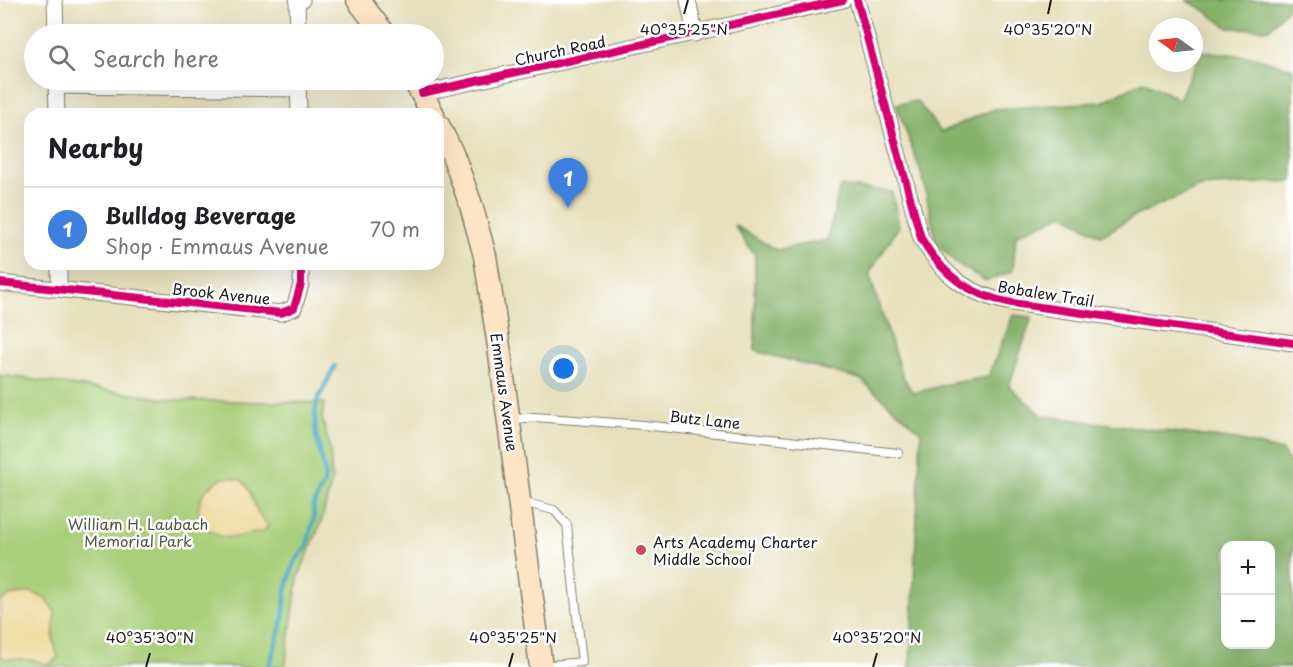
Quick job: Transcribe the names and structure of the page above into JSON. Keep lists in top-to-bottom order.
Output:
{
  "streets": {
    "main road": ["Emmaus Avenue"],
    "street": ["Church Road", "Brook Avenue", "Bobalew Trail"],
    "lane": ["Butz Lane"]
  },
  "crossings": [
    ["Emmaus Avenue", "Butz Lane"]
  ],
  "parks": ["William H. Laubach Memorial Park"],
  "places": ["Arts Academy Charter Middle School"],
  "north": "left",
  "page": {
    "search": "Search here",
    "heading": "Nearby",
    "pins": "1",
    "list": [
      {
        "mark": "1",
        "name": "Bulldog Beverage",
        "note": "Shop · Emmaus Avenue",
        "value": "70 m"
      }
    ],
    "map_buttons": ["+", "−"]
  },
  "coordinates": ["40°35'25\"N", "40°35'20\"N", "40°35'30\"N"]
}
